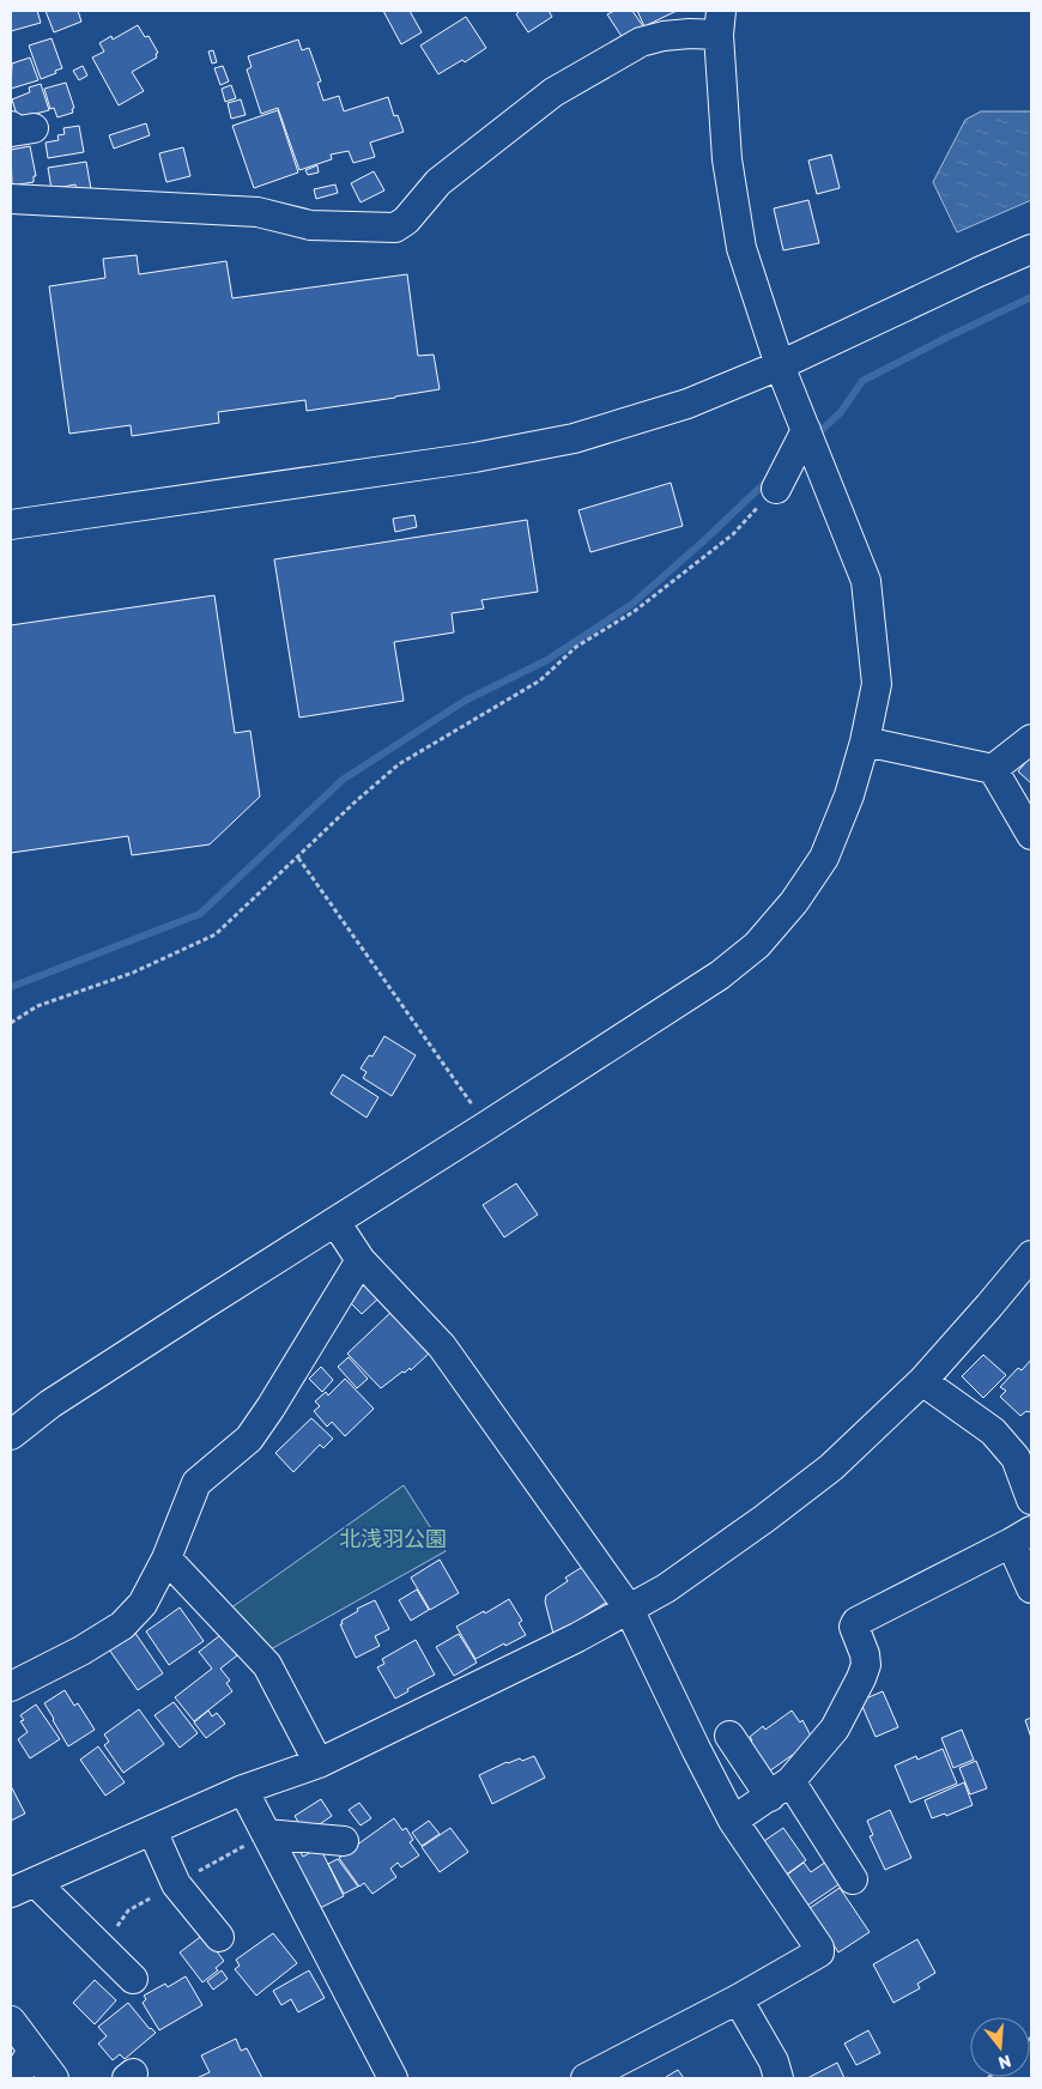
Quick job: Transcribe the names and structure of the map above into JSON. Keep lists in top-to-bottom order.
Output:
{
  "parks": ["北浅羽公園"],
  "north": "bottom"
}
